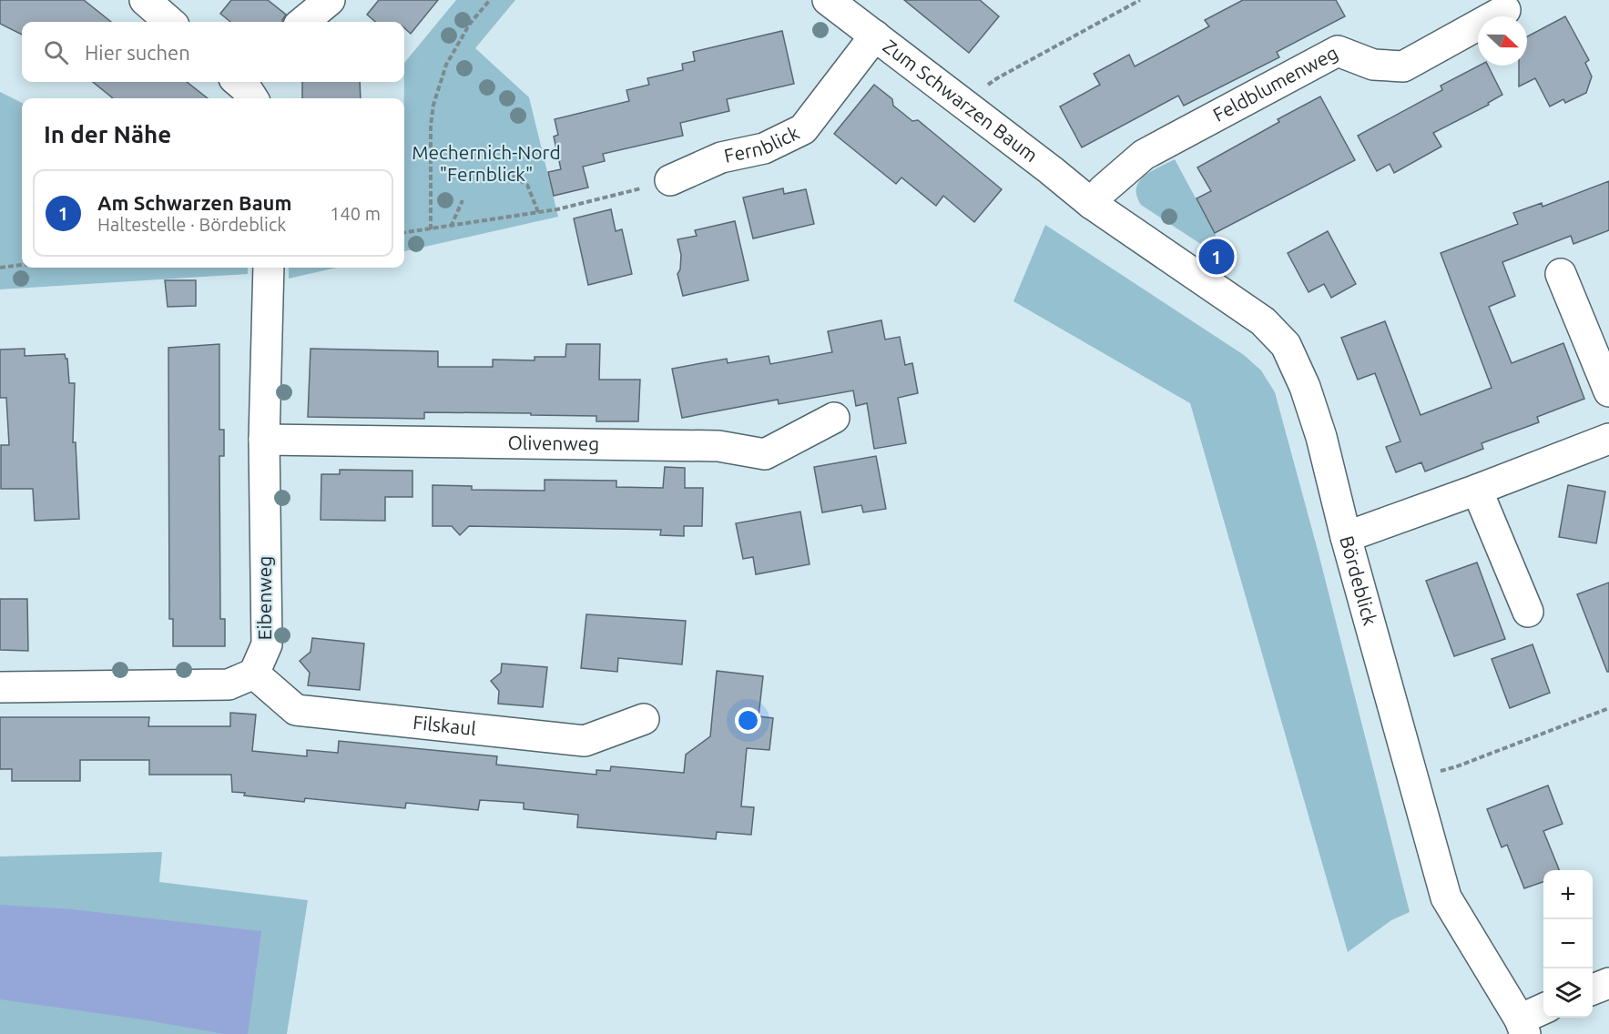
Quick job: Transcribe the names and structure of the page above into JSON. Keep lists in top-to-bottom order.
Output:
{
  "streets": {
    "street": [
      "Feldblumenweg",
      "Zum Schwarzen Baum",
      "Fernblick",
      "Olivenweg",
      "Bördeblick",
      "Eibenweg",
      "Filskaul"
    ]
  },
  "crossings": [
    ["Feldblumenweg", "Zum Schwarzen Baum"],
    ["Feldblumenweg", "Bördeblick"],
    ["Zum Schwarzen Baum", "Fernblick"],
    ["Zum Schwarzen Baum", "Bördeblick"],
    ["Olivenweg", "Eibenweg"],
    ["Eibenweg", "Filskaul"]
  ],
  "parks": ["Mechernich-Nord \"Fernblick\""],
  "north": "right",
  "page": {
    "search": "Hier suchen",
    "heading": "In der Nähe",
    "list": [
      {
        "mark": "1",
        "name": "Am Schwarzen Baum",
        "note": "Haltestelle · Bördeblick",
        "value": "140 m"
      }
    ],
    "pins": "1",
    "map_buttons": ["+", "−"]
  }
}
